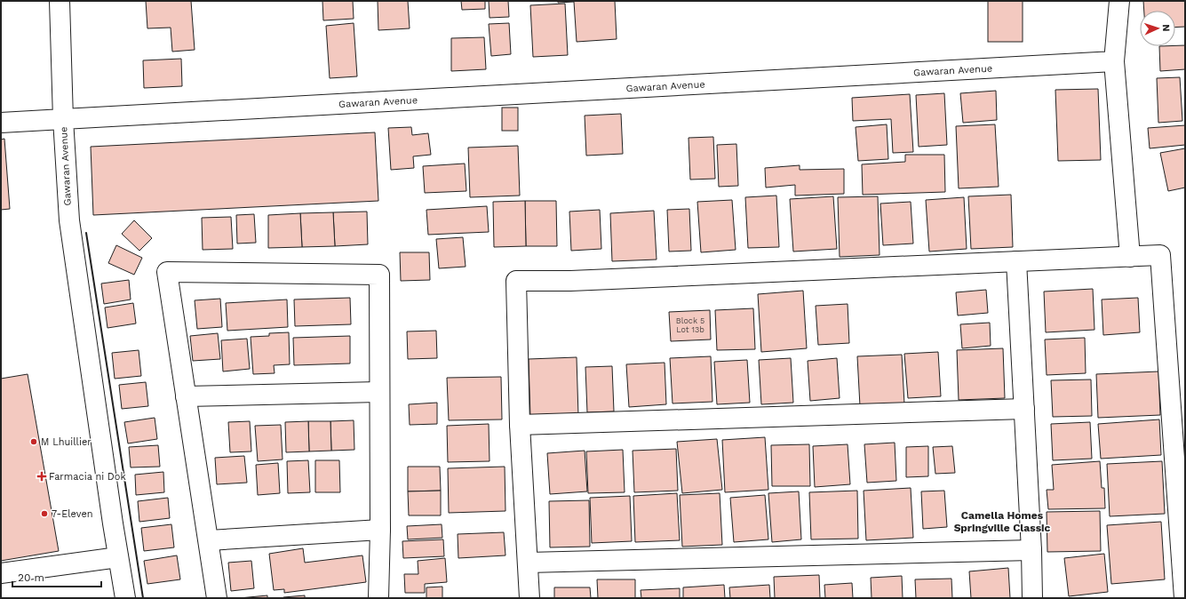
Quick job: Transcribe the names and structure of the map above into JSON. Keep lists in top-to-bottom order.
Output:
{
  "streets": {
    "street": ["Gawaran Avenue"]
  },
  "districts": ["Camella Homes Springville Classic"],
  "places": {
    "other": ["M Lhuillier", "7-Eleven"],
    "health": ["Farmacia ni Dok"]
  },
  "house_numbers": ["Block 5 Lot 13b"],
  "scale_bar": "20 m",
  "north": "right"
}
